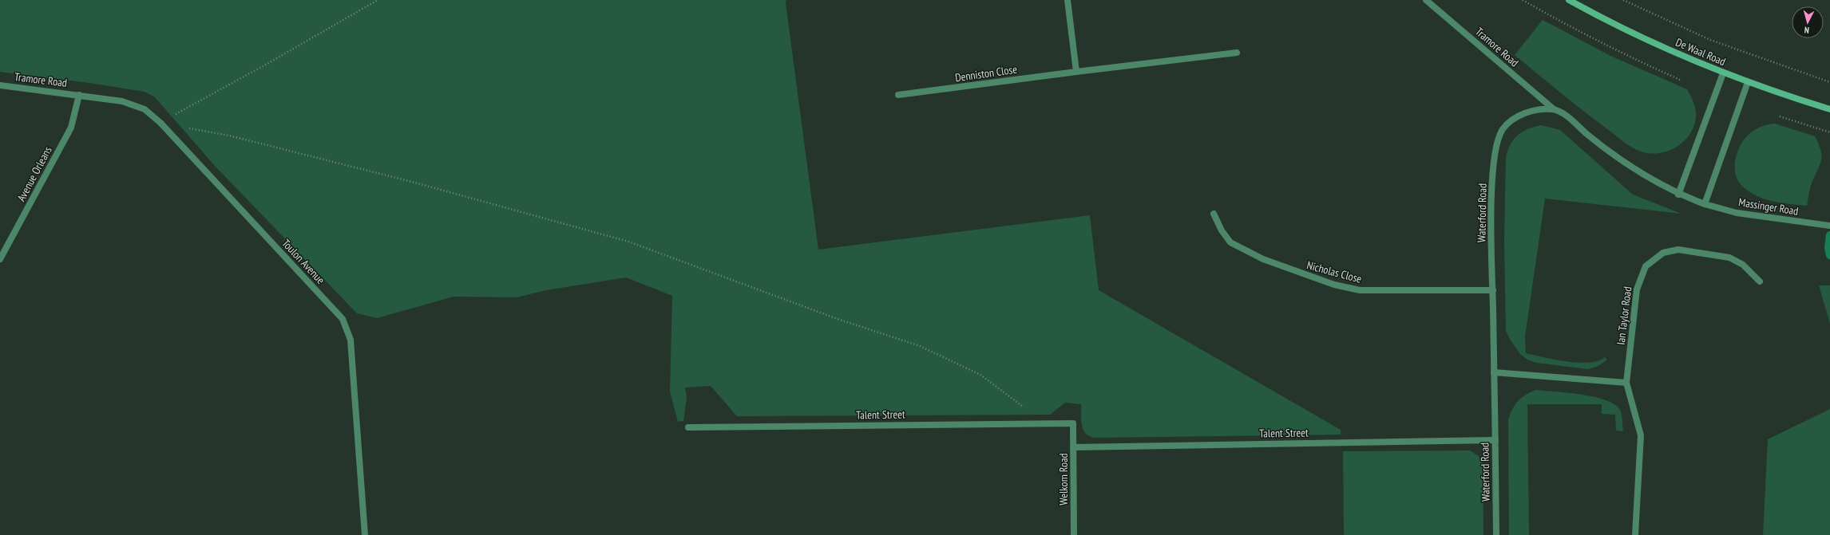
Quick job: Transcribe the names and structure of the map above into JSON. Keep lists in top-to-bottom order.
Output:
{
  "streets": {
    "main road": ["De Waal Road"],
    "street": [
      "Tramore Road",
      "Denniston Close",
      "Avenue Orleans",
      "Massinger Road",
      "Waterford Road",
      "Toulon Avenue",
      "Nicholas Close",
      "Ian Taylor Road",
      "Talent Street",
      "Welkom Road"
    ]
  },
  "crossings": [
    ["Tramore Road", "Avenue Orleans"],
    ["Tramore Road", "Waterford Road"],
    ["Tramore Road", "Toulon Avenue"],
    ["Avenue Orleans", "Toulon Avenue"],
    ["Waterford Road", "Nicholas Close"],
    ["Waterford Road", "Talent Street"],
    ["Talent Street", "Welkom Road"]
  ],
  "north": "bottom"
}
